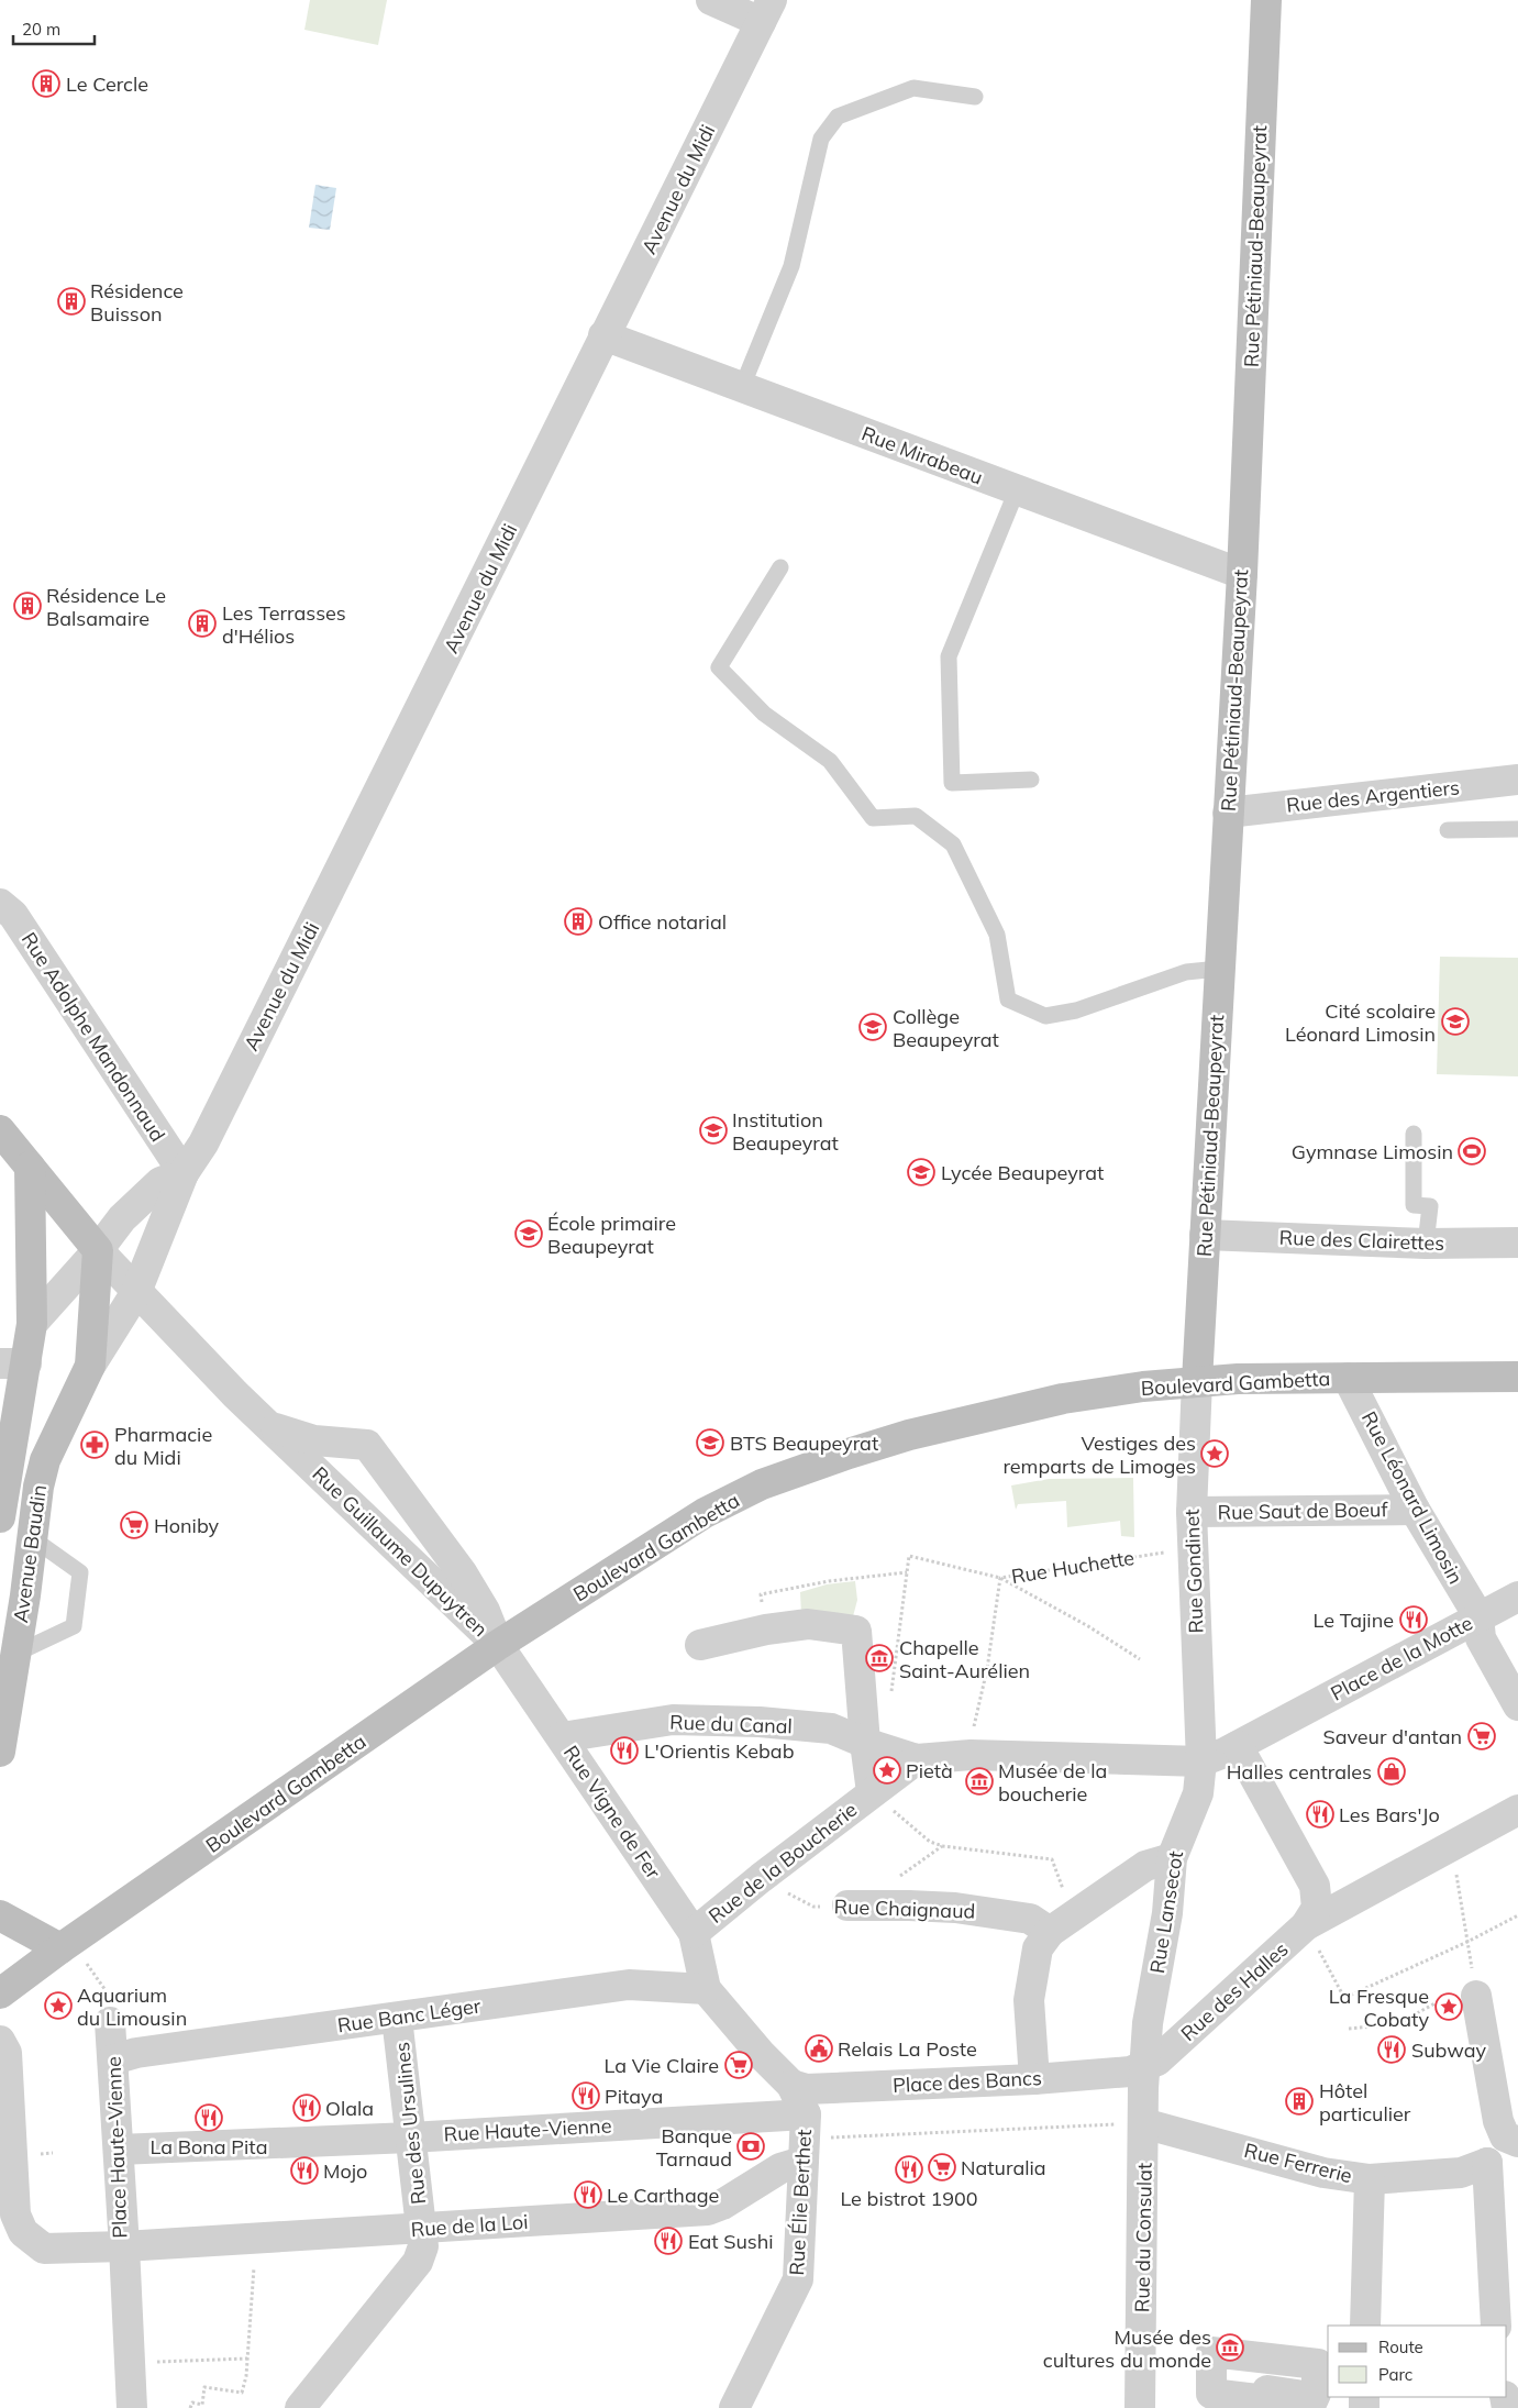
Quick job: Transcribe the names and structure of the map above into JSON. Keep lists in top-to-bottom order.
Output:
{
  "streets": {
    "main road": ["Rue Pétiniaud-Beaupeyrat", "Boulevard Gambetta", "Avenue Baudin"],
    "street": [
      "Avenue du Midi",
      "Rue Mirabeau",
      "Rue des Argentiers",
      "Rue Adolphe Mandonnaud",
      "Rue des Clairettes",
      "Rue Léonard Limosin",
      "Rue Saut de Boeuf",
      "Rue Guillaume Dupuytren",
      "Rue Gondinet",
      "Place de la Motte",
      "Rue du Canal",
      "Rue Vigne de Fer",
      "Rue de la Boucherie",
      "Rue Chaignaud",
      "Rue Lansecot",
      "Rue des Halles",
      "Rue Banc Léger",
      "Place des Bancs",
      "Rue des Ursulines",
      "Rue Haute-Vienne",
      "Place Haute-Vienne",
      "Rue Ferrerie",
      "Rue Élie Berthet",
      "Rue de la Loi",
      "Rue du Consulat"
    ],
    "path": ["Rue Huchette"]
  },
  "crossings": [
    ["Avenue du Midi", "Rue Mirabeau"],
    ["Avenue du Midi", "Rue Adolphe Mandonnaud"],
    ["Avenue du Midi", "Rue Guillaume Dupuytren"],
    ["Avenue du Midi", "Avenue Baudin"],
    ["Rue Pétiniaud-Beaupeyrat", "Rue Mirabeau"],
    ["Rue Pétiniaud-Beaupeyrat", "Rue des Argentiers"],
    ["Rue Pétiniaud-Beaupeyrat", "Rue des Clairettes"],
    ["Rue Pétiniaud-Beaupeyrat", "Boulevard Gambetta"],
    ["Rue Pétiniaud-Beaupeyrat", "Rue Gondinet"],
    ["Boulevard Gambetta", "Rue Léonard Limosin"],
    ["Boulevard Gambetta", "Rue Guillaume Dupuytren"],
    ["Boulevard Gambetta", "Rue Gondinet"],
    ["Boulevard Gambetta", "Rue Vigne de Fer"],
    ["Rue Léonard Limosin", "Rue Saut de Boeuf"],
    ["Rue Léonard Limosin", "Place de la Motte"],
    ["Rue Saut de Boeuf", "Rue Gondinet"],
    ["Rue Guillaume Dupuytren", "Avenue Baudin"],
    ["Rue Guillaume Dupuytren", "Rue Vigne de Fer"],
    ["Rue Huchette", "Rue Gondinet"],
    ["Rue Gondinet", "Place de la Motte"],
    ["Rue Gondinet", "Rue Lansecot"],
    ["Place de la Motte", "Rue Lansecot"],
    ["Rue du Canal", "Rue Vigne de Fer"],
    ["Rue du Canal", "Rue de la Boucherie"],
    ["Rue Vigne de Fer", "Rue de la Boucherie"],
    ["Rue Vigne de Fer", "Rue Banc Léger"],
    ["Rue Vigne de Fer", "Rue Élie Berthet"],
    ["Rue de la Boucherie", "Rue Chaignaud"],
    ["Rue Lansecot", "Rue des Halles"],
    ["Rue Lansecot", "Place des Bancs"],
    ["Rue Lansecot", "Rue du Consulat"],
    ["Rue des Halles", "Place des Bancs"],
    ["Rue des Halles", "Rue du Consulat"],
    ["Rue Banc Léger", "Rue des Ursulines"],
    ["Rue Banc Léger", "Place Haute-Vienne"],
    ["Rue Banc Léger", "Rue Élie Berthet"],
    ["Place des Bancs", "Rue Élie Berthet"],
    ["Place des Bancs", "Rue du Consulat"],
    ["Rue des Ursulines", "Rue Haute-Vienne"],
    ["Rue des Ursulines", "Rue de la Loi"],
    ["Rue Haute-Vienne", "Place Haute-Vienne"],
    ["Rue Haute-Vienne", "Rue Élie Berthet"],
    ["Rue Haute-Vienne", "Rue de la Loi"],
    ["Place Haute-Vienne", "Rue de la Loi"],
    ["Rue Ferrerie", "Rue du Consulat"],
    ["Rue Élie Berthet", "Rue de la Loi"]
  ],
  "places": {
    "building": [
      "Le Cercle",
      "Résidence Buisson",
      "Résidence Le Balsamaire",
      "Les Terrasses d'Hélios",
      "Office notarial",
      "Hôtel particulier"
    ],
    "school or university": [
      "Cité scolaire Léonard Limosin",
      "Collège Beaupeyrat",
      "Institution Beaupeyrat",
      "Lycée Beaupeyrat",
      "École primaire Beaupeyrat",
      "BTS Beaupeyrat"
    ],
    "sports": ["Gymnase Limosin"],
    "pharmacy": ["Pharmacie du Midi"],
    "place": [
      "Vestiges des remparts de Limoges",
      "Pietà",
      "Aquarium du Limousin",
      "La Fresque Cobaty"
    ],
    "supermarket": [
      "Honiby",
      "Saveur d'antan",
      "La Vie Claire",
      "Naturalia"
    ],
    "restaurant": [
      "Le Tajine",
      "L'Orientis Kebab",
      "Les Bars'Jo",
      "Subway",
      "Pitaya",
      "Olala",
      "La Bona Pita",
      "Le bistrot 1900",
      "Mojo",
      "Le Carthage",
      "Eat Sushi"
    ],
    "museum": ["Chapelle Saint-Aurélien", "Musée de la boucherie", "Musée des cultures du monde"],
    "shop": ["Halles centrales"],
    "public building": ["Relais La Poste"],
    "bank": ["Banque Tarnaud"]
  },
  "legend": ["Route", "Parc"],
  "scale_bar": "20 m"
}
